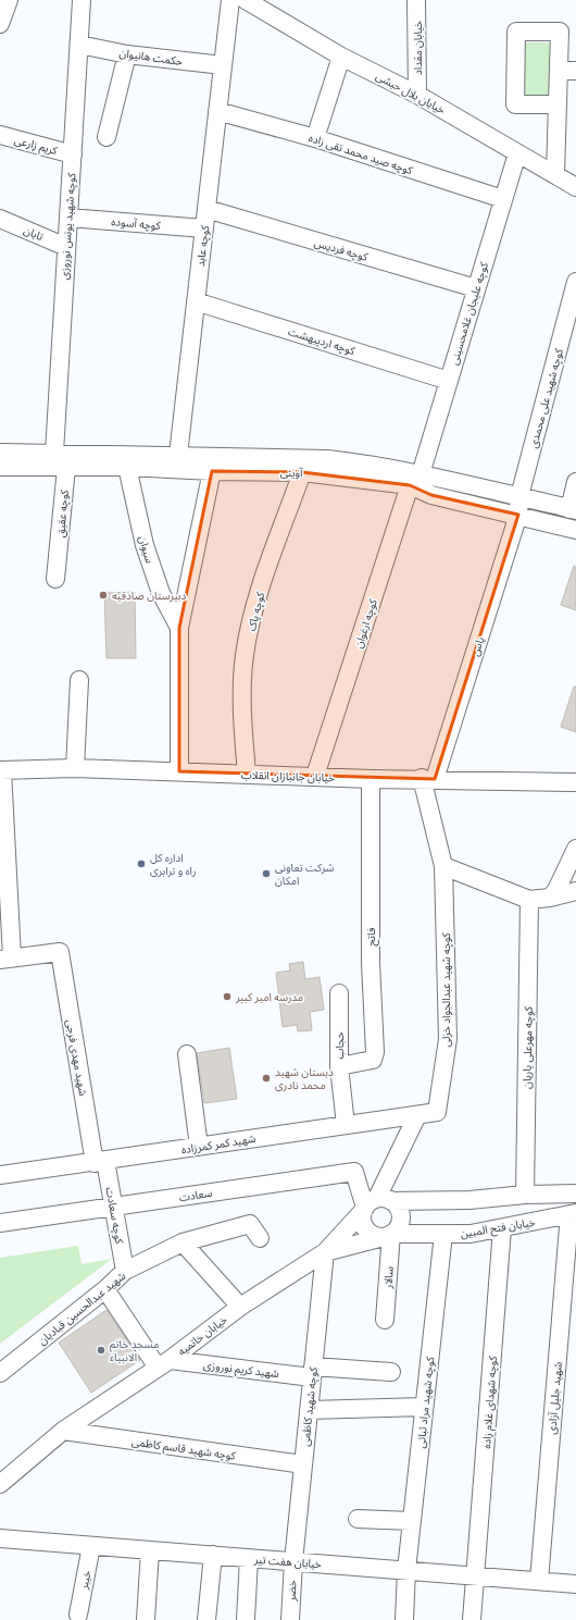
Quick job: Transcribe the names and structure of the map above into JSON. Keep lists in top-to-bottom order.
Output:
{
  "streets": {
    "street": [
      "خیابان مقداد",
      "حکمت هانیوان",
      "خیابان بلال حبشی",
      "کریم زارعی",
      "کوچه صید محمد تقی زاده",
      "کوچه آسوده",
      "کوچه شهید یونس نوروزی",
      "تابان",
      "کوچه عابد",
      "کوچه فردیس",
      "کوچه علیجان غلامحسینی",
      "کوچه اردیبهشت",
      "کوچه شهید علی محمدی",
      "آوینی",
      "کوچه عقیق",
      "سیوان",
      "کوچه پاک",
      "کوچه ارغوان",
      "یاس",
      "خیابان جانبازان انقلاب",
      "فاتح",
      "کوچه شهید عبدالجواد خزلی",
      "حجاب",
      "کوچه مهرعلی یاریان",
      "شهید مهدی فرجی",
      "شهید کمر کمرزاده",
      "سعادت",
      "کوچه سعادت",
      "خیابان فتح المبین",
      "سالار",
      "شهید عبدالحسین قبادیان",
      "خیابان خاتمیه",
      "شهید کریم نوروزی",
      "شهید جلیل آزادی",
      "کوچه شهید مراد ثباتی",
      "کوچه شهدای غلام زاده",
      "کوچه شهید کاظمی",
      "کوچه شهید قاسم کاظمی",
      "خیابان هفت تیر",
      "خیبر",
      "خضر"
    ]
  },
  "crossings": [
    ["خیابان مقداد", "خیابان بلال حبشی"],
    ["حکمت هانیوان", "کوچه شهید یونس نوروزی"],
    ["حکمت هانیوان", "کوچه عابد"],
    ["خیابان بلال حبشی", "کوچه علیجان غلامحسینی"],
    ["کریم زارعی", "کوچه شهید یونس نوروزی"],
    ["کوچه صید محمد تقی زاده", "کوچه عابد"],
    ["کوچه صید محمد تقی زاده", "کوچه علیجان غلامحسینی"],
    ["کوچه آسوده", "کوچه شهید یونس نوروزی"],
    ["کوچه آسوده", "کوچه عابد"],
    ["کوچه شهید یونس نوروزی", "تابان"],
    ["کوچه شهید یونس نوروزی", "آوینی"],
    ["کوچه عابد", "کوچه فردیس"],
    ["کوچه عابد", "کوچه اردیبهشت"],
    ["کوچه عابد", "آوینی"],
    ["کوچه فردیس", "کوچه علیجان غلامحسینی"],
    ["کوچه علیجان غلامحسینی", "کوچه اردیبهشت"],
    ["کوچه علیجان غلامحسینی", "آوینی"],
    ["کوچه علیجان غلامحسینی", "کوچه ارغوان"],
    ["کوچه شهید علی محمدی", "آوینی"],
    ["کوچه شهید علی محمدی", "یاس"],
    ["آوینی", "کوچه عقیق"],
    ["آوینی", "سیوان"],
    ["آوینی", "کوچه پاک"],
    ["آوینی", "کوچه ارغوان"],
    ["آوینی", "یاس"],
    ["کوچه پاک", "خیابان جانبازان انقلاب"],
    ["کوچه ارغوان", "خیابان جانبازان انقلاب"],
    ["یاس", "خیابان جانبازان انقلاب"],
    ["یاس", "کوچه شهید عبدالجواد خزلی"],
    ["خیابان جانبازان انقلاب", "فاتح"],
    ["خیابان جانبازان انقلاب", "کوچه شهید عبدالجواد خزلی"],
    ["فاتح", "حجاب"],
    ["کوچه شهید عبدالجواد خزلی", "شهید کمر کمرزاده"],
    ["حجاب", "شهید کمر کمرزاده"],
    ["شهید مهدی فرجی", "شهید کمر کمرزاده"],
    ["شهید مهدی فرجی", "کوچه سعادت"],
    ["شهید کمر کمرزاده", "کوچه سعادت"],
    ["سعادت", "کوچه سعادت"],
    ["سعادت", "خیابان فتح المبین"],
    ["سعادت", "سالار"],
    ["سعادت", "خیابان خاتمیه"],
    ["کوچه سعادت", "شهید عبدالحسین قبادیان"],
    ["خیابان فتح المبین", "سالار"],
    ["خیابان فتح المبین", "خیابان خاتمیه"],
    ["خیابان فتح المبین", "شهید جلیل آزادی"],
    ["خیابان فتح المبین", "کوچه شهید مراد ثباتی"],
    ["خیابان فتح المبین", "کوچه شهدای غلام زاده"],
    ["سالار", "خیابان خاتمیه"],
    ["خیابان خاتمیه", "شهید کریم نوروزی"],
    ["خیابان خاتمیه", "کوچه شهید کاظمی"],
    ["خیابان خاتمیه", "کوچه شهید قاسم کاظمی"],
    ["شهید کریم نوروزی", "کوچه شهید کاظمی"],
    ["شهید جلیل آزادی", "خیابان هفت تیر"],
    ["کوچه شهید مراد ثباتی", "خیابان هفت تیر"],
    ["کوچه شهدای غلام زاده", "خیابان هفت تیر"],
    ["کوچه شهید کاظمی", "کوچه شهید قاسم کاظمی"],
    ["کوچه شهید کاظمی", "خیابان هفت تیر"],
    ["کوچه شهید کاظمی", "خضر"],
    ["خیابان هفت تیر", "خیبر"],
    ["خیابان هفت تیر", "خضر"]
  ],
  "places": [
    "دبیرستان صادقیه",
    "اداره کل راه و ترابری",
    "شرکت تعاونی امکان",
    "مدرسه امیر کبیر",
    "دبستان شهید محمد نادری",
    "مسجد خاتم الانبیاء"
  ]
}
